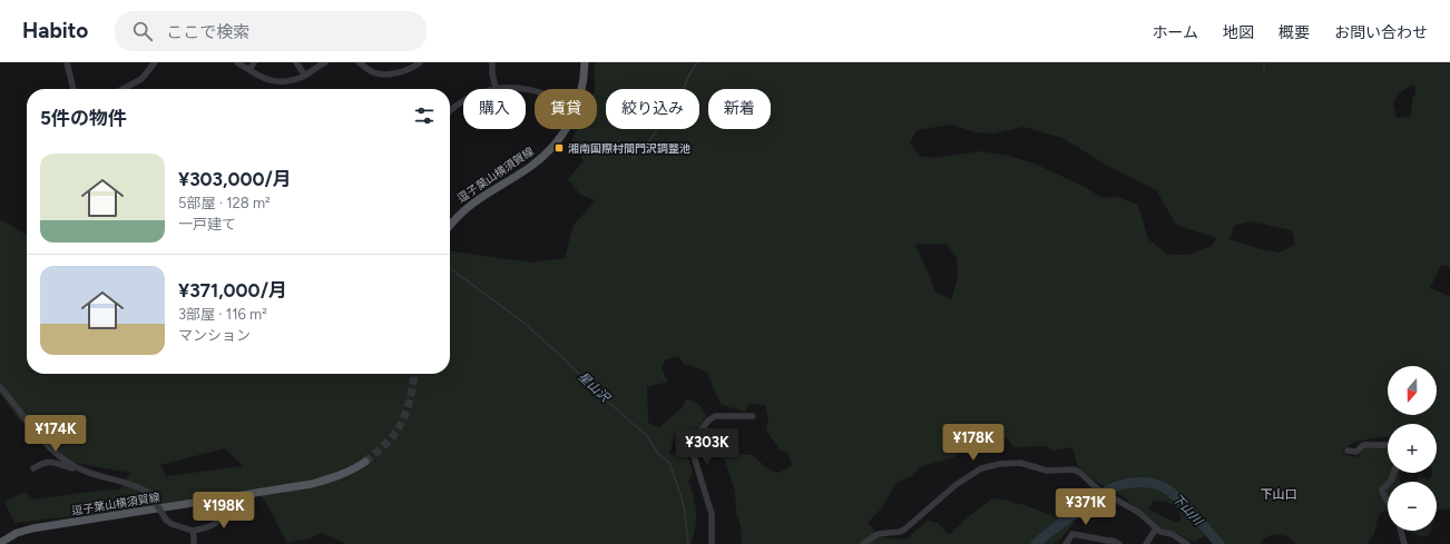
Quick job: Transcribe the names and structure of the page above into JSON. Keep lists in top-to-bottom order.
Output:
{
  "streets": {
    "main road": ["逗子葉山横須賀線"]
  },
  "districts": ["下山口"],
  "water": ["星山沢", "下山川"],
  "places": {
    "transit": ["湘南国際村間門沢調整池"]
  },
  "north": "bottom",
  "page": {
    "header": "Habito",
    "search": "ここで検索",
    "nav": [
      "ホーム",
      "地図",
      "概要",
      "お問い合わせ"
    ],
    "chip": [
      "購入",
      "賃貸",
      "絞り込み",
      "新着"
    ],
    "heading": "5件の物件",
    "list": [
      {
        "name": "¥303,000/月",
        "note": "5部屋 · 128 m² · 一戸建て"
      },
      {
        "name": "¥371,000/月",
        "note": "3部屋 · 116 m² · マンション"
      }
    ],
    "map_buttons": ["+", "−"],
    "price": [
      "¥174K",
      "¥178K",
      "¥303K",
      "¥371K",
      "¥198K"
    ]
  }
}
